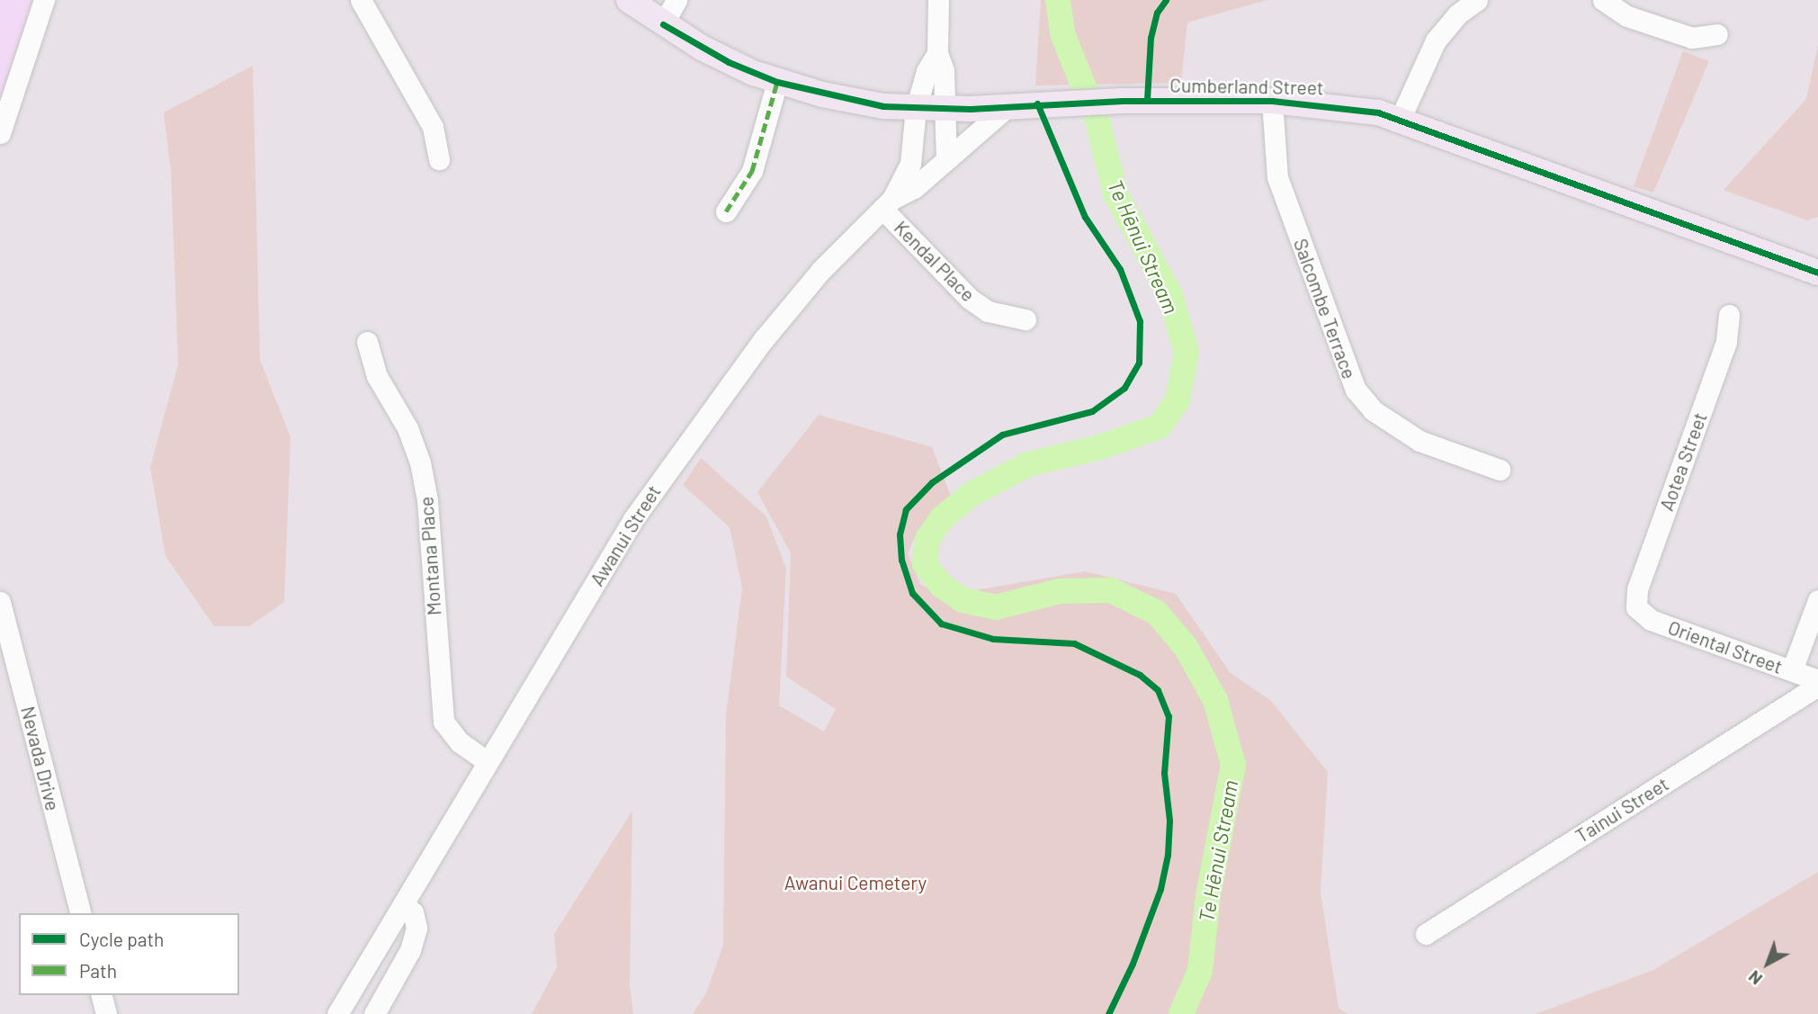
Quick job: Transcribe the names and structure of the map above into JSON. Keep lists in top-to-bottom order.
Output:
{
  "streets": {
    "main road": ["Cumberland Street"],
    "street": [
      "Kendal Place",
      "Salcombe Terrace",
      "Aotea Street",
      "Awanui Street",
      "Montana Place",
      "Oriental Street",
      "Nevada Drive",
      "Tainui Street"
    ]
  },
  "crossings": [
    ["Cumberland Street", "Salcombe Terrace"],
    ["Cumberland Street", "Awanui Street"],
    ["Kendal Place", "Awanui Street"],
    ["Aotea Street", "Oriental Street"],
    ["Awanui Street", "Montana Place"]
  ],
  "water": ["Te Hēnui Stream"],
  "parks": ["Awanui Cemetery"],
  "legend": ["Cycle path", "Path"],
  "north": "bottom left"
}
